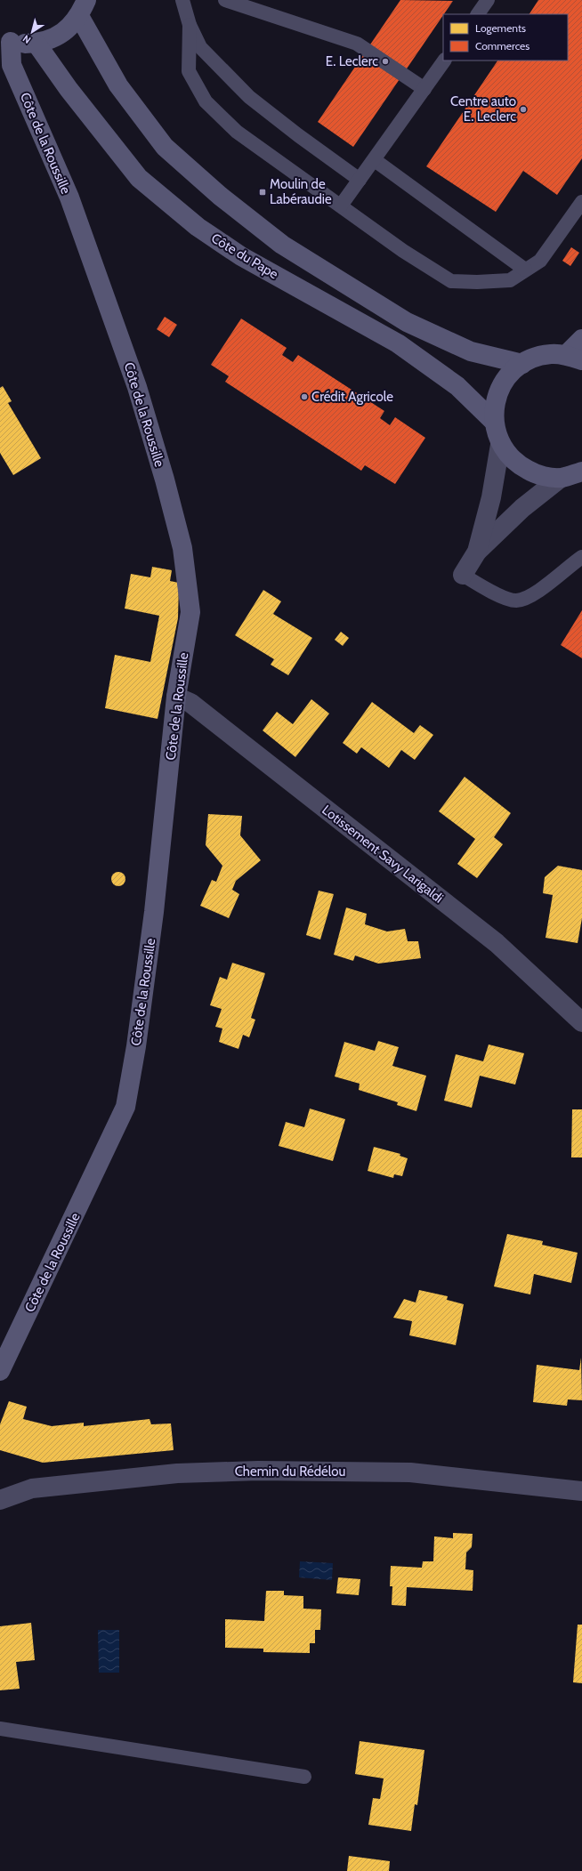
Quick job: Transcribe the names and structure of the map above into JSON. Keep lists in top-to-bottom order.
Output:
{
  "streets": {
    "street": [
      "Côte de la Roussille",
      "Côte du Pape",
      "Lotissement Savy Larigaldi",
      "Chemin du Rédélou"
    ]
  },
  "crossings": [
    ["Côte de la Roussille", "Lotissement Savy Larigaldi"]
  ],
  "places": {
    "other": ["E. Leclerc", "Centre auto E. Leclerc", "Crédit Agricole"],
    "transit": ["Moulin de Labéraudie"]
  },
  "legend": ["Logements", "Commerces"],
  "north": "bottom left"
}
